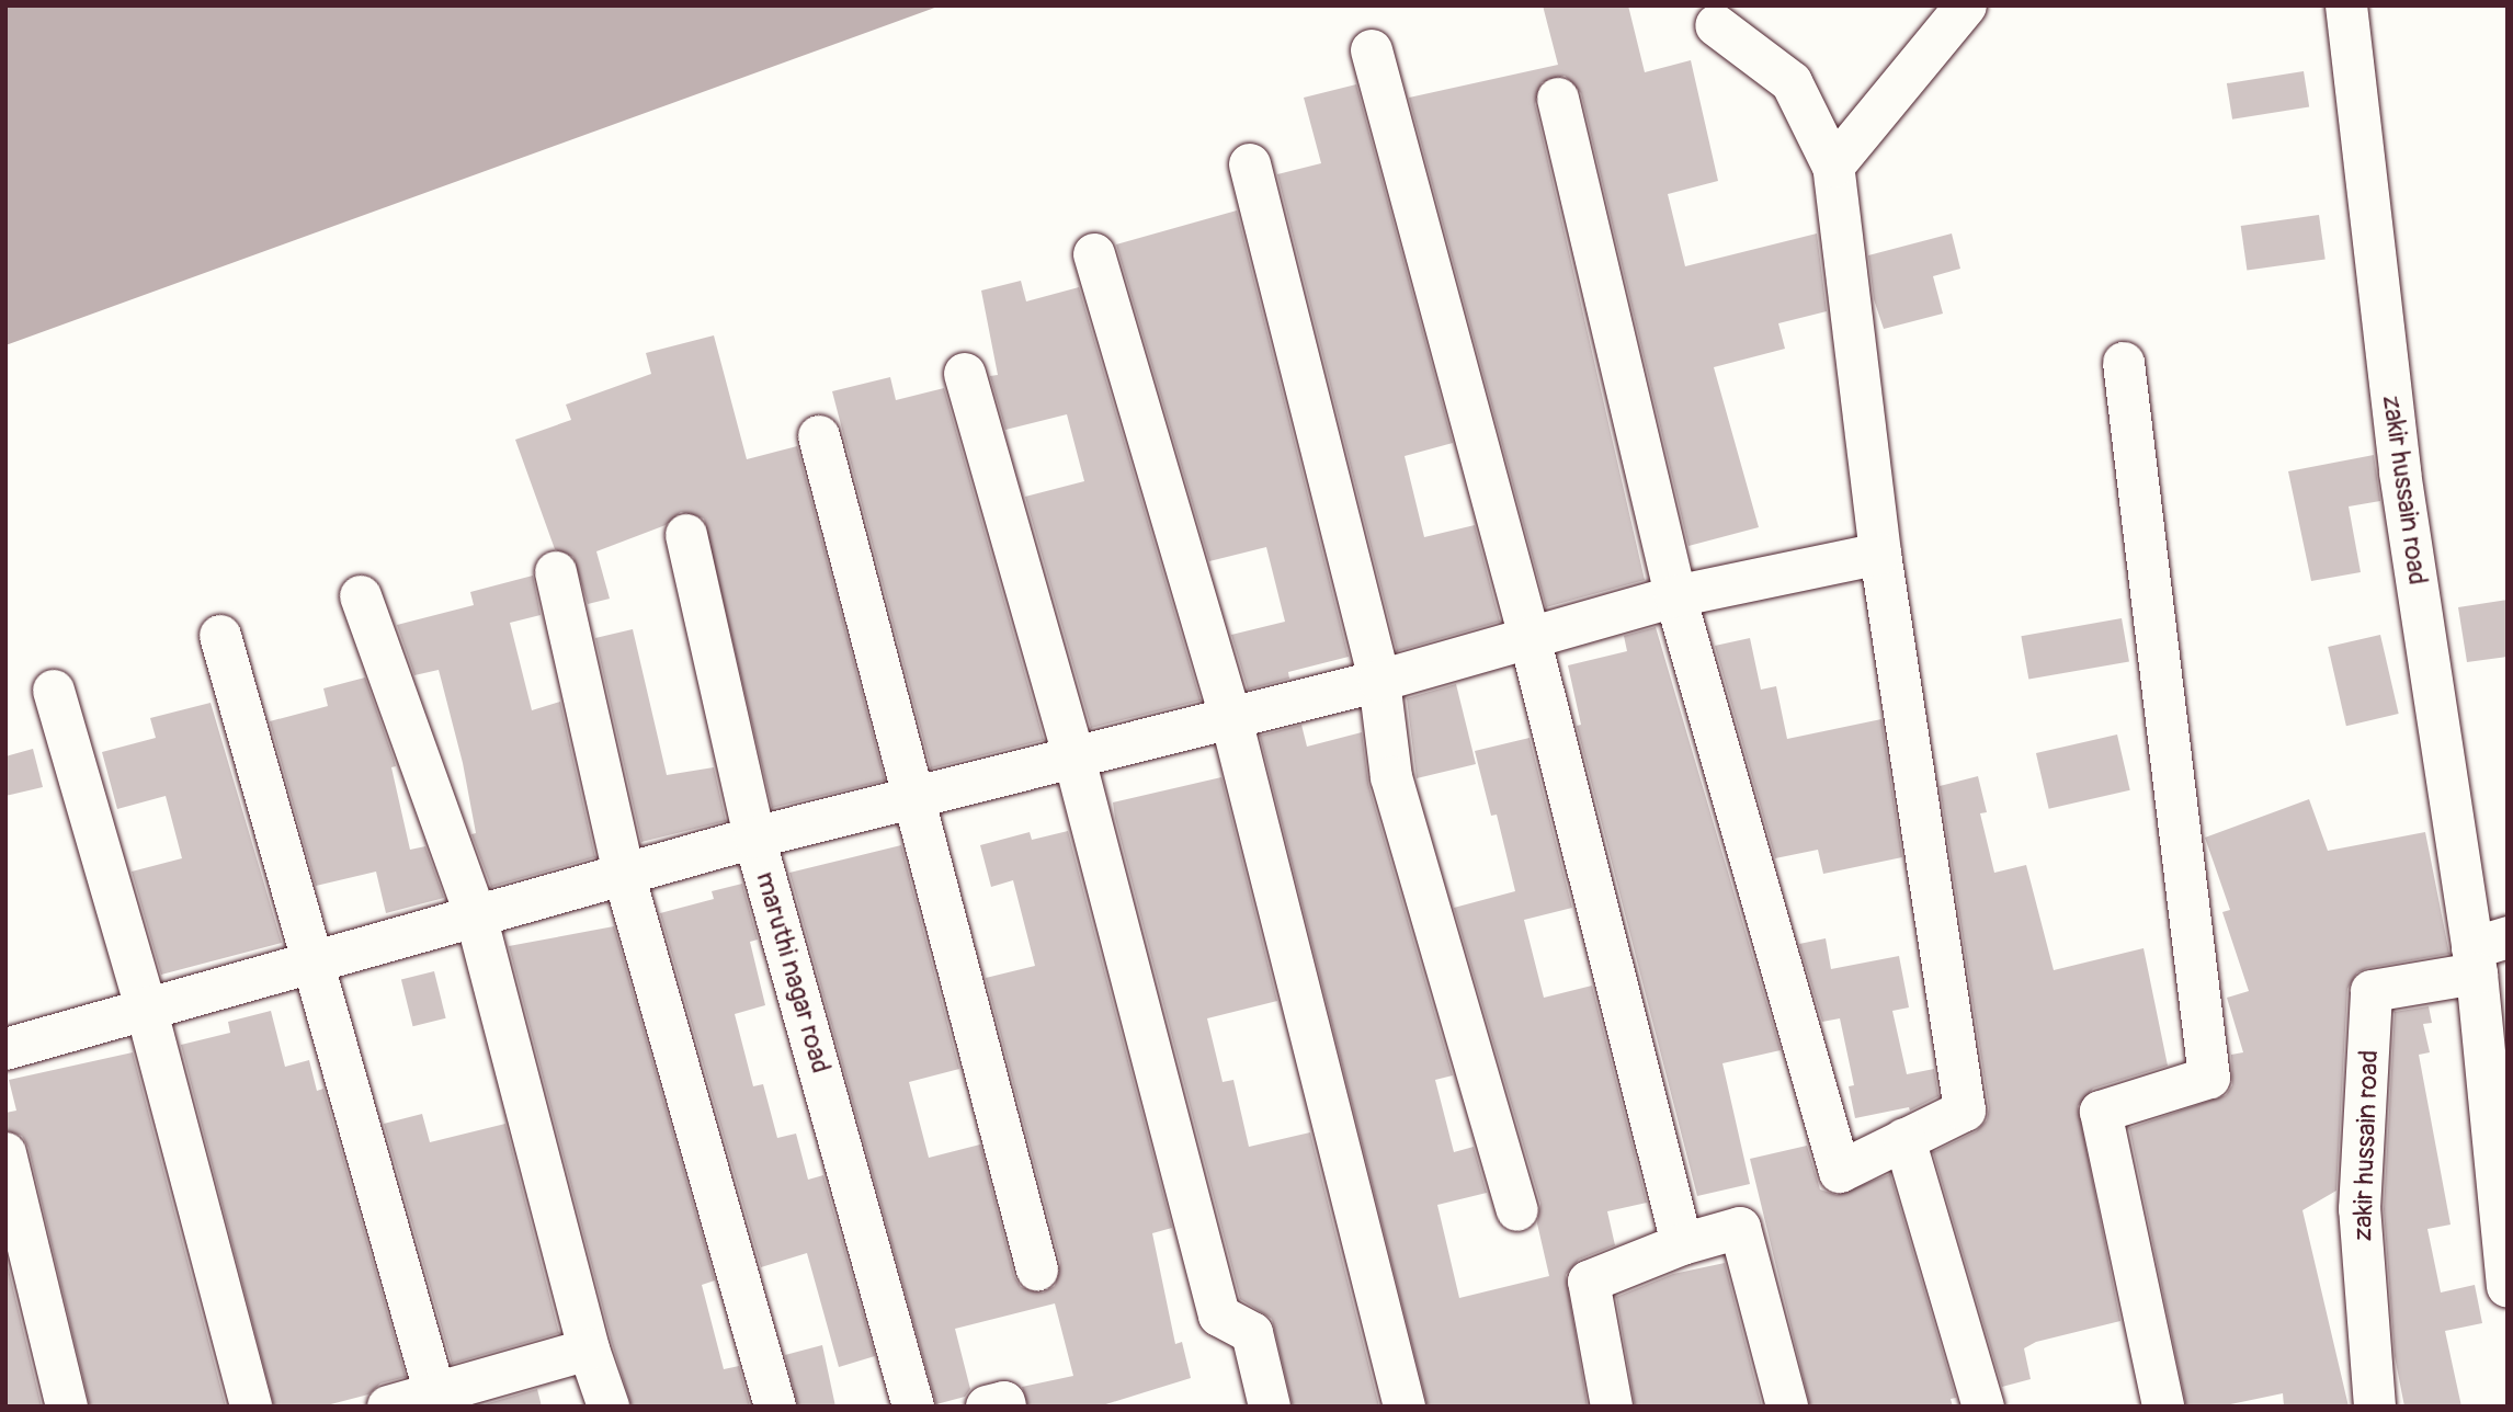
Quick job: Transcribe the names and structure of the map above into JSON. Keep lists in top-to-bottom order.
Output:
{
  "streets": {
    "street": ["zakir hussain road", "maruthi nagar road"]
  }
}
